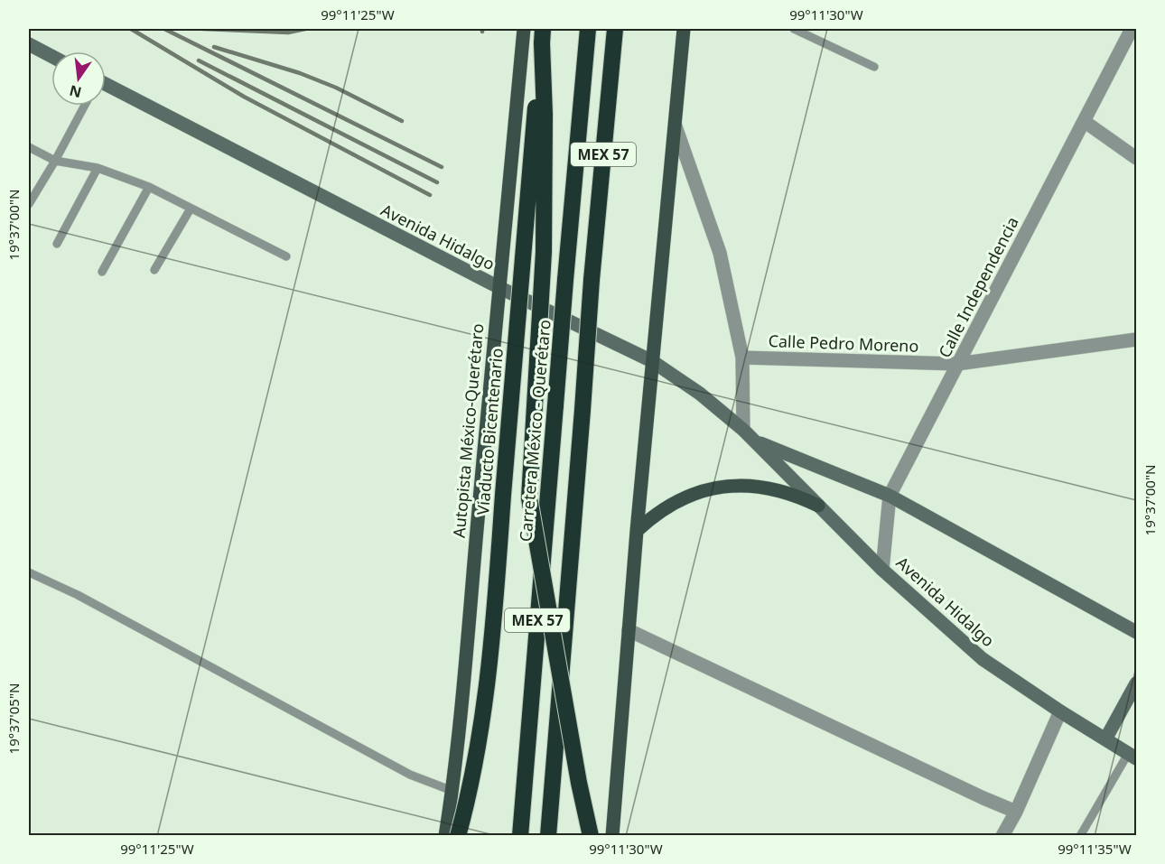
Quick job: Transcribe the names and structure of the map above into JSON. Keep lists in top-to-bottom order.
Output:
{
  "streets": {
    "highway": ["MEX 57", "Carretera México - Querétaro", "Viaducto Bicentenario"],
    "main road": ["Avenida Hidalgo", "Autopista México-Querétaro"],
    "street": ["Calle Independencia", "Calle Pedro Moreno"]
  },
  "crossings": [
    ["Avenida Hidalgo", "Calle Independencia"],
    ["Avenida Hidalgo", "Autopista México-Querétaro"],
    ["Calle Independencia", "Calle Pedro Moreno"]
  ],
  "north": "bottom",
  "coordinates": [
    "99°11'25\"W",
    "99°11'30\"W",
    "19°37'00\"N",
    "19°37'05\"N",
    "99°11'35\"W"
  ]
}
